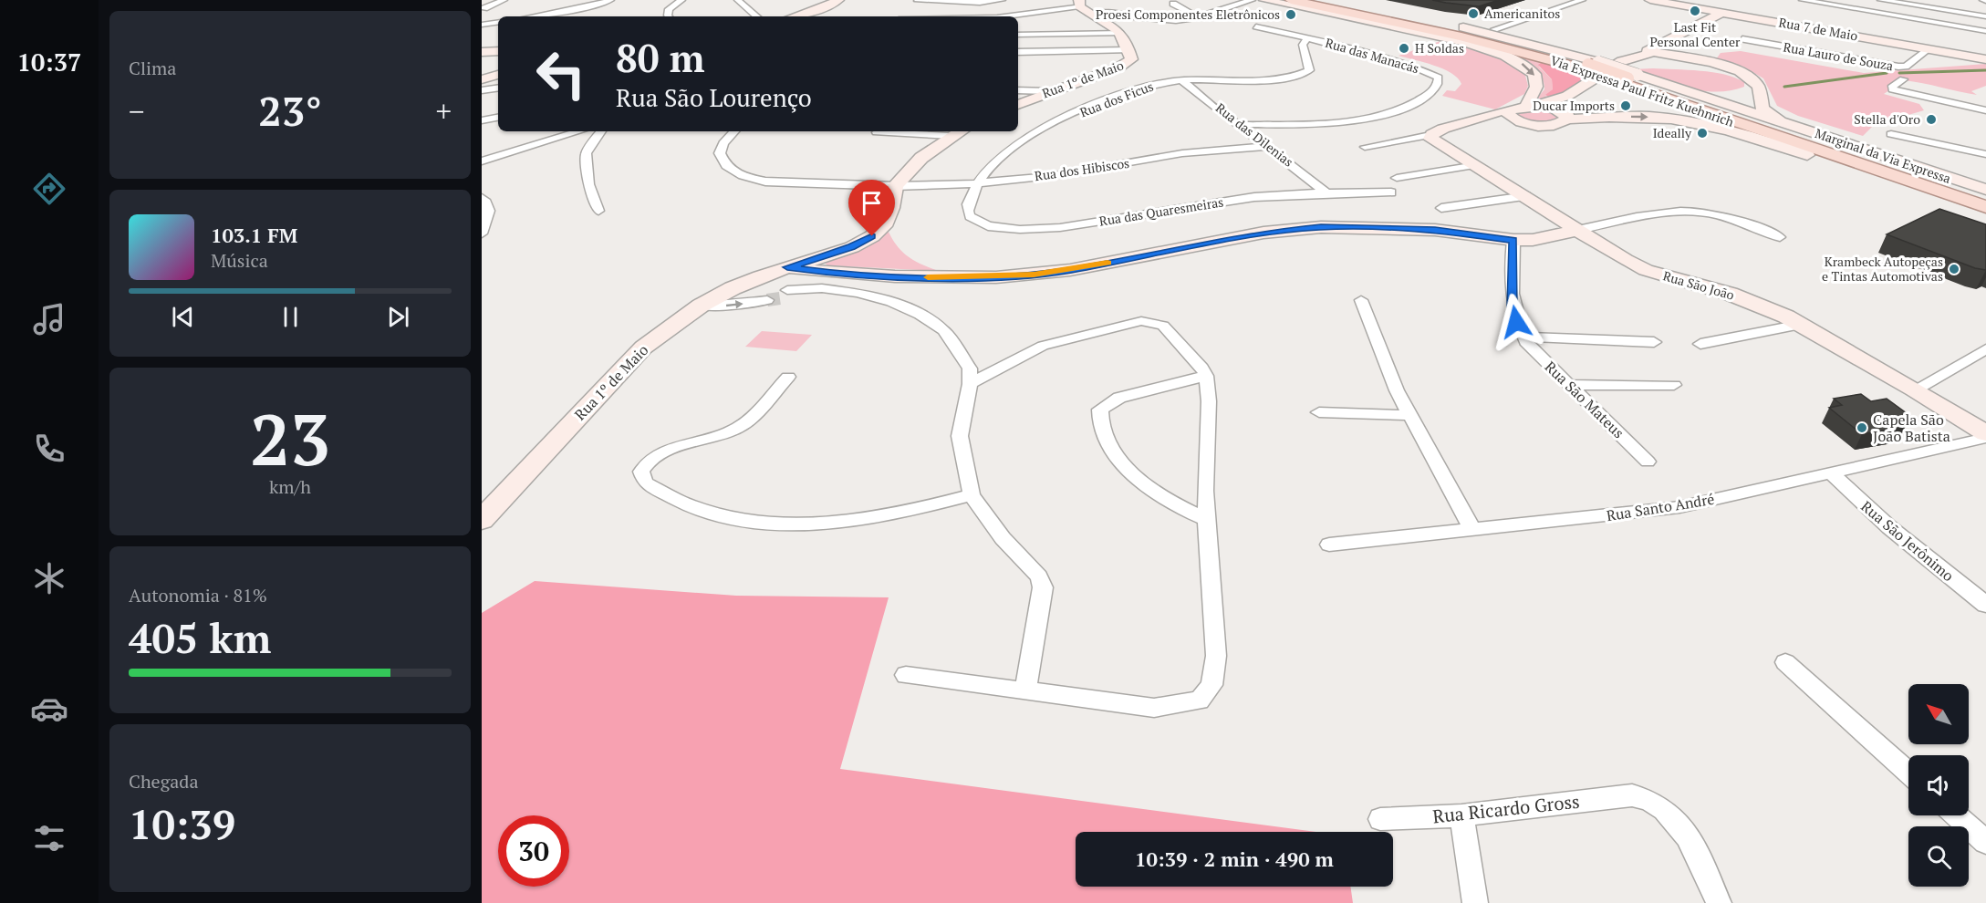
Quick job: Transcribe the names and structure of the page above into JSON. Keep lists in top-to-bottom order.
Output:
{
  "streets": {
    "main road": ["Via Expressa Paul Fritz Kuehnrich", "Marginal da Via Expressa"],
    "street": [
      "Rua 7 de Maio",
      "Rua das Manacás",
      "Rua Lauro de Souza",
      "Rua 1º de Maio",
      "Rua dos Ficus",
      "Rua das Dilenias",
      "Rua dos Hibiscos",
      "Rua das Quaresmeiras",
      "Rua São João",
      "Rua São Mateus",
      "Rua Santo André",
      "Rua São Jerônimo",
      "Rua Ricardo Gross"
    ]
  },
  "crossings": [
    ["Rua 7 de Maio", "Rua Lauro de Souza"],
    ["Rua das Manacás", "Rua dos Ficus"],
    ["Rua das Manacás", "Rua das Dilenias"],
    ["Rua 1º de Maio", "Rua dos Hibiscos"],
    ["Via Expressa Paul Fritz Kuehnrich", "Marginal da Via Expressa"],
    ["Rua dos Ficus", "Rua das Dilenias"],
    ["Rua dos Ficus", "Rua dos Hibiscos"],
    ["Rua dos Ficus", "Rua das Quaresmeiras"],
    ["Rua das Dilenias", "Rua dos Hibiscos"],
    ["Rua das Dilenias", "Rua das Quaresmeiras"],
    ["Rua dos Hibiscos", "Rua das Quaresmeiras"],
    ["Rua Santo André", "Rua São Jerônimo"]
  ],
  "places": [
    "Last Fit Personal Center",
    "Americanitos",
    "Proesi Componentes Eletrônicos",
    "H Soldas",
    "Ducar Imports",
    "Stella d'Oro",
    "Ideally",
    "Krambeck Autopeças e Tintas Automotivas",
    "Capela São João Batista"
  ],
  "north": "top left",
  "page": {
    "tabs": "10:37",
    "tile": [
      "Clima",
      ["23", "km/h"],
      ["Autonomia · 81%", "405 km"],
      ["Chegada", "10:39"]
    ],
    "turn": ["80 m", "Rua São Lourenço"],
    "heat": ["−", "23°", "+"],
    "song": ["103.1 FM", "Música"],
    "limit": "30",
    "trip": "10:39 · 2 min · 490 m"
  }
}
